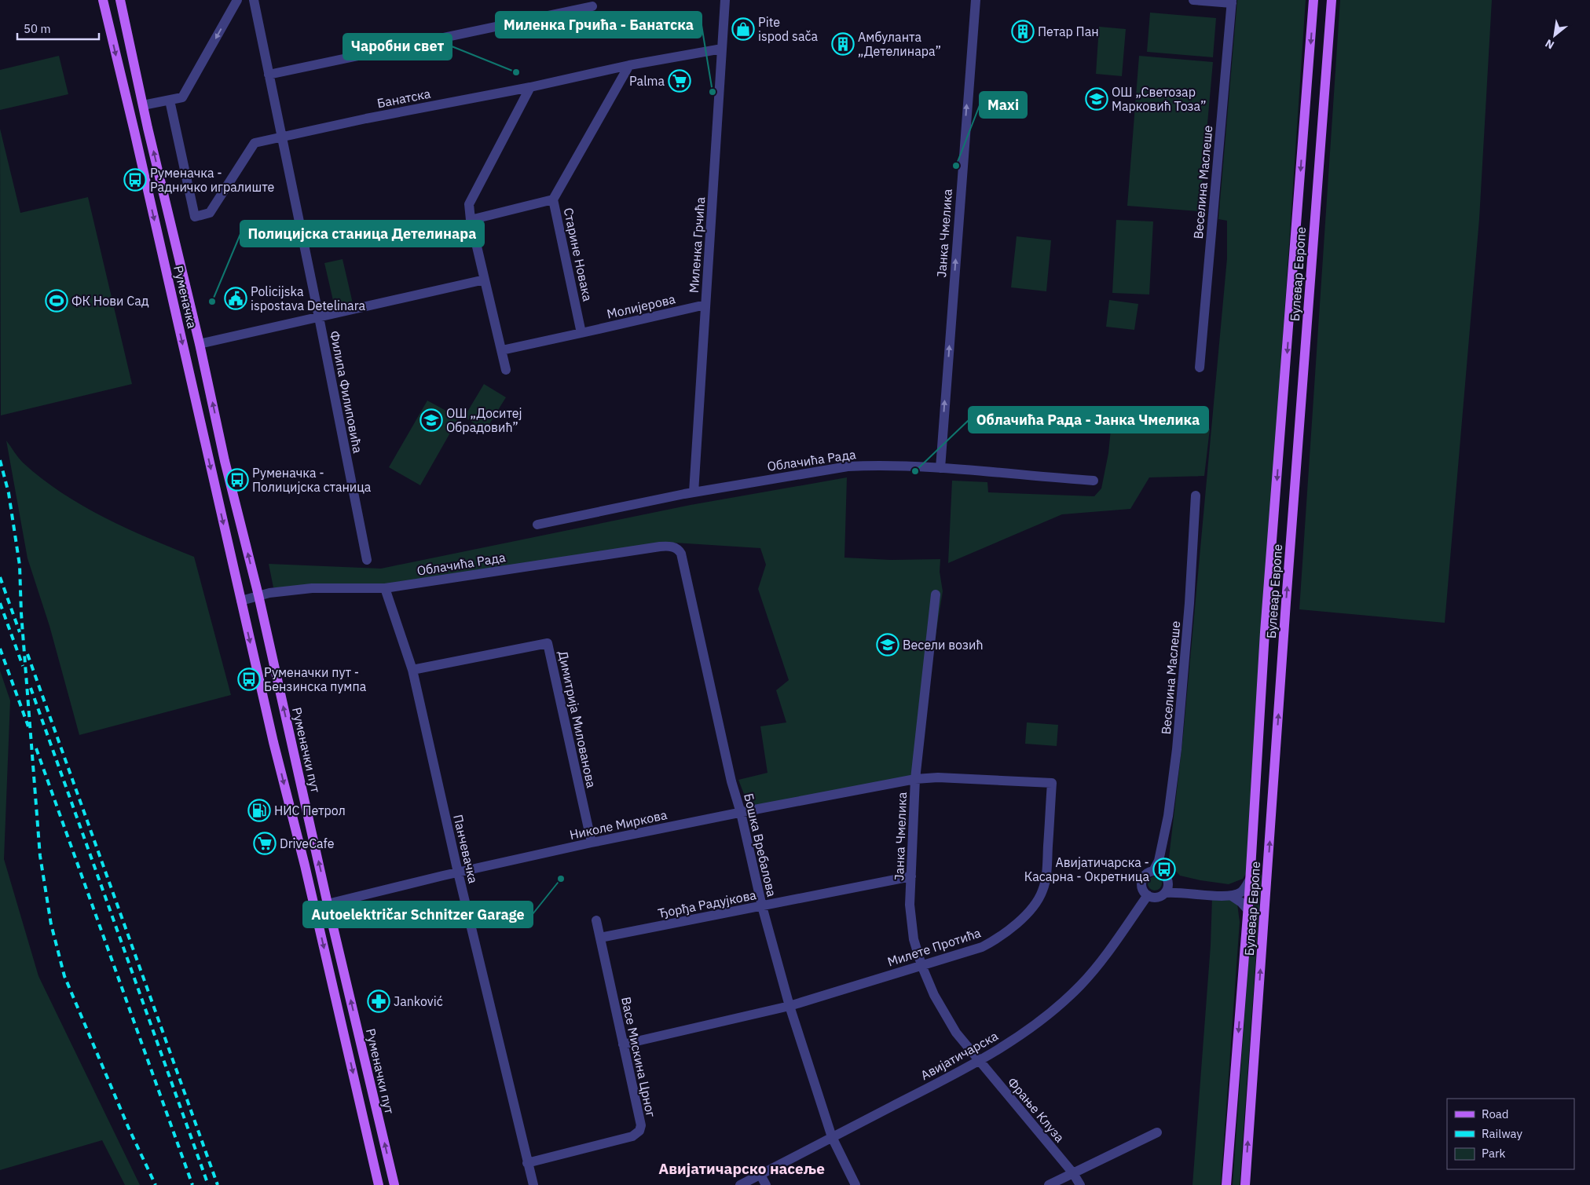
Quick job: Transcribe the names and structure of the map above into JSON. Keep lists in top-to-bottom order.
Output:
{
  "streets": {
    "main road": ["Булевар Европе", "Руменачка", "Руменачки пут"],
    "street": [
      "Банатска",
      "Веселина Маслеше",
      "Јанка Чмелика",
      "Миленка Грчића",
      "Старине Новака",
      "Молијерова",
      "Филипа Филиповића",
      "Облачића Рада",
      "Димитрија Милованова",
      "Николе Миркова",
      "Бошка Вребалова",
      "Панчевачка",
      "Ђорђа Радујкова",
      "Милете Протића",
      "Авијатичарска",
      "Васе Мискина Црног",
      "Фрање Клуза"
    ]
  },
  "crossings": [
    ["Банатска", "Миленка Грчића"],
    ["Банатска", "Филипа Филиповића"],
    ["Веселина Маслеше", "Авијатичарска"],
    ["Јанка Чмелика", "Облачића Рада"],
    ["Јанка Чмелика", "Николе Миркова"],
    ["Јанка Чмелика", "Ђорђа Радујкова"],
    ["Јанка Чмелика", "Милете Протића"],
    ["Јанка Чмелика", "Авијатичарска"],
    ["Јанка Чмелика", "Фрање Клуза"],
    ["Миленка Грчића", "Молијерова"],
    ["Миленка Грчића", "Облачића Рада"],
    ["Старине Новака", "Молијерова"],
    ["Руменачка", "Облачића Рада"],
    ["Руменачка", "Руменачки пут"],
    ["Облачића Рада", "Руменачки пут"],
    ["Облачића Рада", "Бошка Вребалова"],
    ["Облачића Рада", "Панчевачка"],
    ["Димитрија Милованова", "Николе Миркова"],
    ["Димитрија Милованова", "Панчевачка"],
    ["Руменачки пут", "Николе Миркова"],
    ["Николе Миркова", "Бошка Вребалова"],
    ["Николе Миркова", "Панчевачка"],
    ["Николе Миркова", "Милете Протића"],
    ["Бошка Вребалова", "Ђорђа Радујкова"],
    ["Бошка Вребалова", "Милете Протића"],
    ["Бошка Вребалова", "Авијатичарска"],
    ["Панчевачка", "Васе Мискина Црног"],
    ["Ђорђа Радујкова", "Васе Мискина Црног"],
    ["Милете Протића", "Васе Мискина Црног"],
    ["Авијатичарска", "Фрање Клуза"]
  ],
  "one_way": ["Јанка Чмелика"],
  "districts": ["Авијатичарско насеље"],
  "places": {
    "shop": ["Pite ispod sača"],
    "building": ["Петар Пан", "Амбуланта „Детелинара”"],
    "other": [
      "Чаробни свет",
      "Миленка Грчића - Банатска",
      "Maxi",
      "Полицијска станица Детелинара",
      "Облачића Рада - Јанка Чмелика",
      "Autoelektričar Schnitzer Garage"
    ],
    "supermarket": ["Palma", "DriveCafe"],
    "school or university": ["ОШ „Светозар Марковић Тоза”", "ОШ „Доситеј Обрадовић”", "Весели возић"],
    "bus stop": [
      "Руменачка - Радничко игралиште",
      "Руменачка - Полицијска станица",
      "Руменачки пут - Бензинска пумпа",
      "Авијатичарска - Касарна - Окретница"
    ],
    "public building": ["Policijska ispostava Detelinara"],
    "sports": ["ФК Нови Сад"],
    "fuel station": ["НИС Петрол"],
    "pharmacy": ["Janković"]
  },
  "legend": ["Road", "Railway", "Park"],
  "scale_bar": "50 m",
  "north": "bottom left"
}
